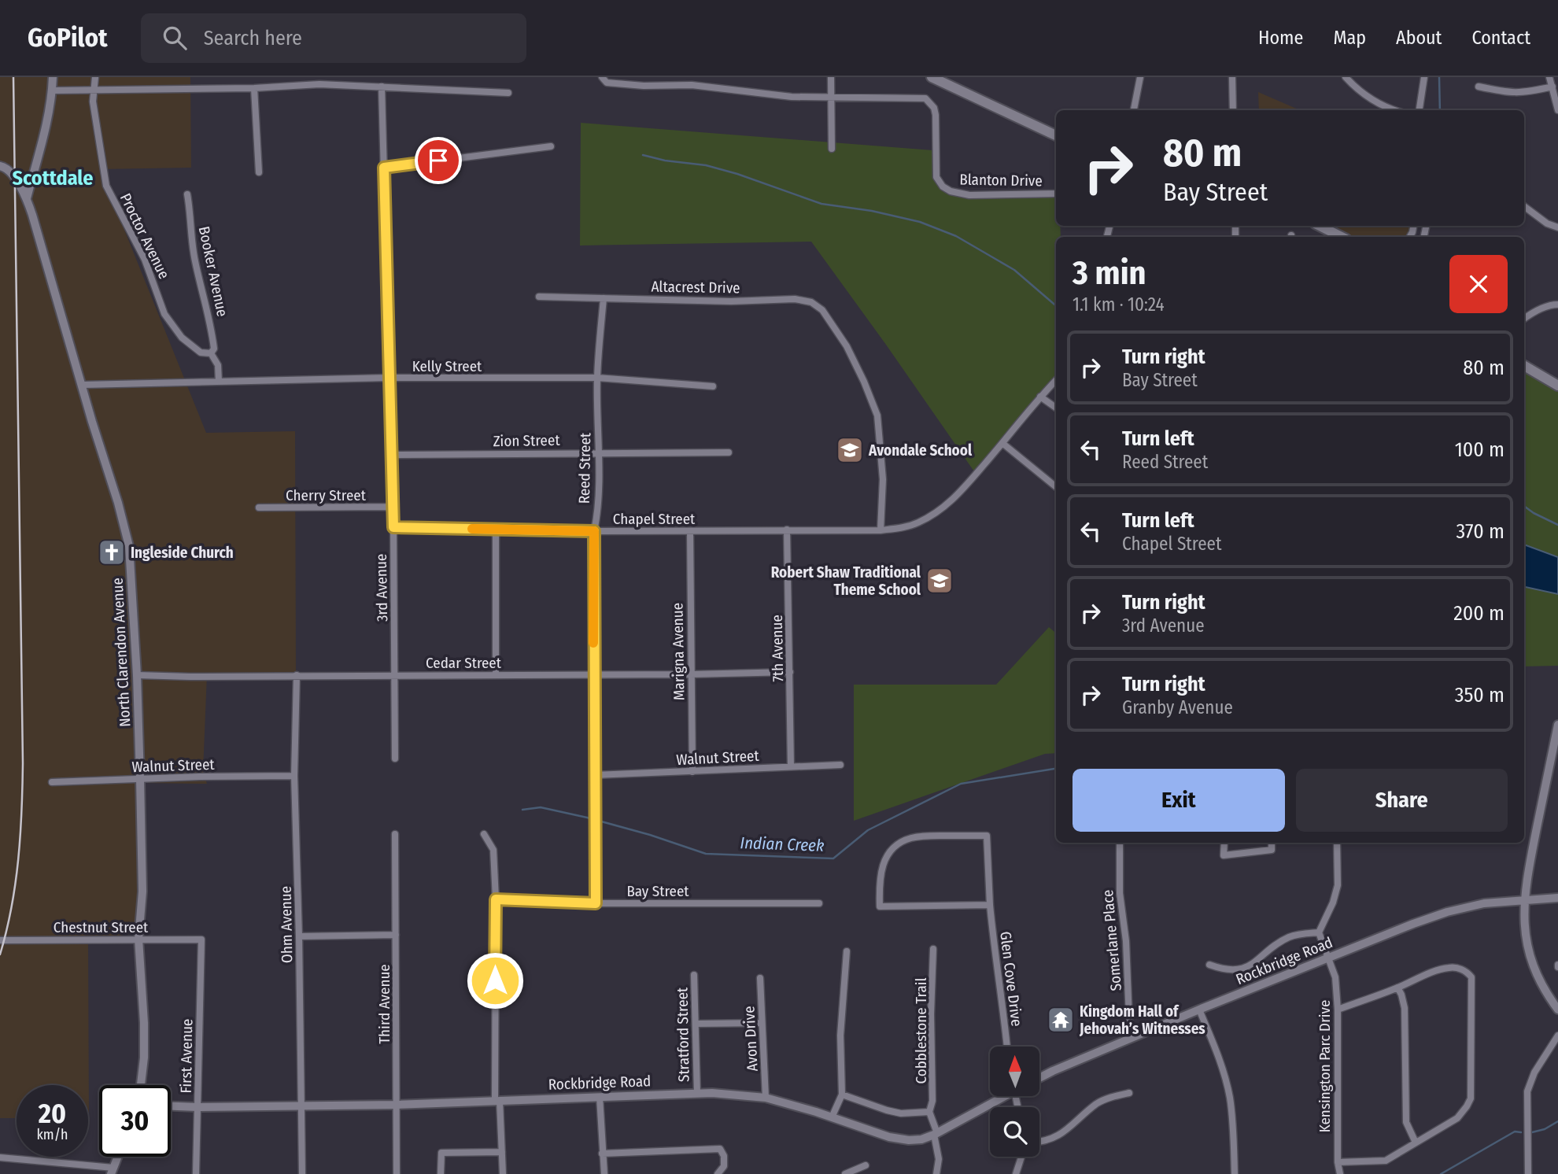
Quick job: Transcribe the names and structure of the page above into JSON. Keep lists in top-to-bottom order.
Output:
{
  "streets": {
    "street": [
      "Blanton Drive",
      "Proctor Avenue",
      "Booker Avenue",
      "Altacrest Drive",
      "Kelly Street",
      "Zion Street",
      "Reed Street",
      "Cherry Street",
      "Chapel Street",
      "3rd Avenue",
      "7th Avenue",
      "Marigna Avenue",
      "North Clarendon Avenue",
      "Cedar Street",
      "Walnut Street",
      "Bay Street",
      "Ohm Avenue",
      "Chestnut Street",
      "Somerlane Place",
      "Rockbridge Road",
      "Glen Cove Drive",
      "Third Avenue",
      "Cobblestone Trail",
      "Stratford Street",
      "Avon Drive",
      "First Avenue",
      "Kensington Parc Drive"
    ]
  },
  "crossings": [
    ["Proctor Avenue", "Booker Avenue"],
    ["Altacrest Drive", "Reed Street"],
    ["Altacrest Drive", "Chapel Street"],
    ["Kelly Street", "Reed Street"],
    ["Kelly Street", "3rd Avenue"],
    ["Kelly Street", "North Clarendon Avenue"],
    ["Zion Street", "Reed Street"],
    ["Zion Street", "3rd Avenue"],
    ["Reed Street", "Chapel Street"],
    ["Reed Street", "Cedar Street"],
    ["Reed Street", "Walnut Street"],
    ["Reed Street", "Bay Street"],
    ["Cherry Street", "3rd Avenue"],
    ["Chapel Street", "3rd Avenue"],
    ["Chapel Street", "7th Avenue"],
    ["Chapel Street", "Marigna Avenue"],
    ["3rd Avenue", "Cedar Street"],
    ["7th Avenue", "Cedar Street"],
    ["7th Avenue", "Walnut Street"],
    ["Marigna Avenue", "Cedar Street"],
    ["Marigna Avenue", "Walnut Street"],
    ["North Clarendon Avenue", "Cedar Street"],
    ["North Clarendon Avenue", "Walnut Street"],
    ["North Clarendon Avenue", "Chestnut Street"],
    ["Cedar Street", "Ohm Avenue"],
    ["Walnut Street", "Ohm Avenue"],
    ["Ohm Avenue", "Rockbridge Road"],
    ["Chestnut Street", "First Avenue"],
    ["Somerlane Place", "Rockbridge Road"],
    ["Rockbridge Road", "Third Avenue"],
    ["Rockbridge Road", "Cobblestone Trail"],
    ["Rockbridge Road", "Stratford Street"],
    ["Rockbridge Road", "Avon Drive"],
    ["Rockbridge Road", "First Avenue"],
    ["Rockbridge Road", "Kensington Parc Drive"]
  ],
  "districts": ["Scottdale"],
  "water": ["Indian Creek"],
  "places": {
    "school or university": ["Avondale School", "Robert Shaw Traditional Theme School"],
    "church": ["Ingleside Church"],
    "temple": ["Kingdom Hall of Jehovah’s Witnesses"]
  },
  "north": "top",
  "page": {
    "header": "GoPilot",
    "search": "Search here",
    "nav": [
      "Home",
      "Map",
      "About",
      "Contact"
    ],
    "turn": ["80 m", "Bay Street"],
    "heading": ["3 min", "1.1 km · 10:24"],
    "list": [
      {
        "name": "Turn right",
        "note": "Bay Street",
        "value": "80 m"
      },
      {
        "name": "Turn left",
        "note": "Reed Street",
        "value": "100 m"
      },
      {
        "name": "Turn left",
        "note": "Chapel Street",
        "value": "370 m"
      },
      {
        "name": "Turn right",
        "note": "3rd Avenue",
        "value": "200 m"
      },
      {
        "name": "Turn right",
        "note": "Granby Avenue",
        "value": "350 m"
      }
    ],
    "buttons": ["Exit", "Share"],
    "speed": "20 km/h",
    "limit": "30"
  }
}
